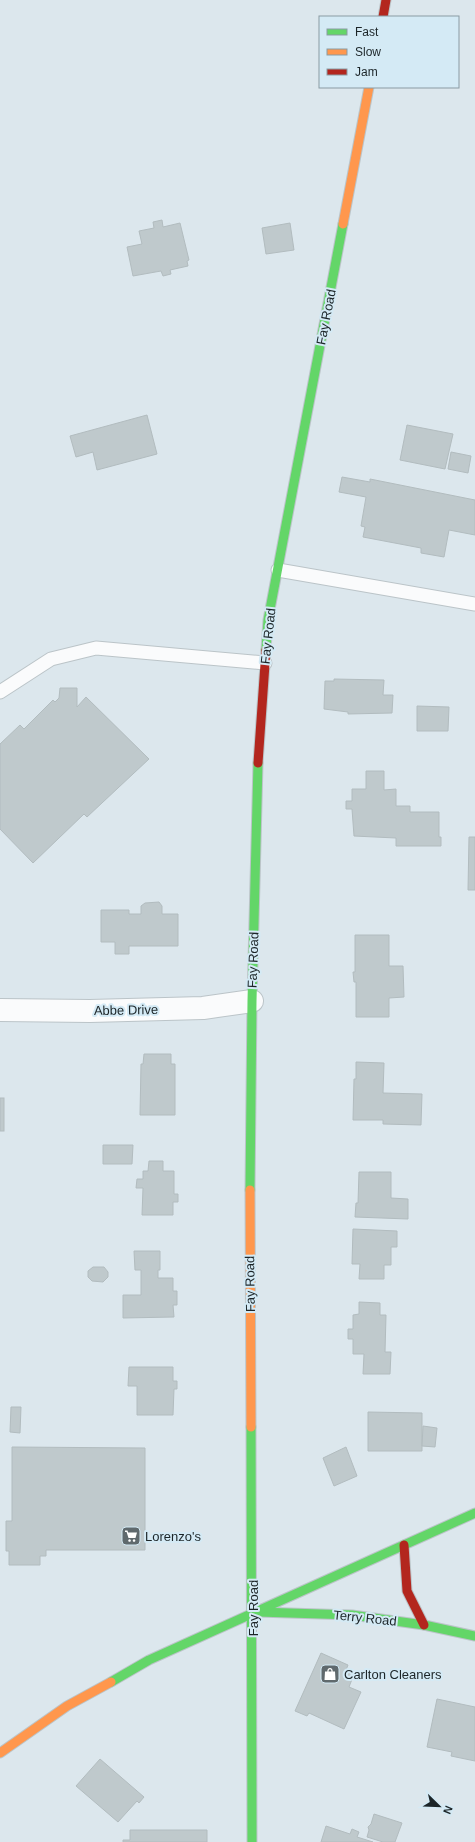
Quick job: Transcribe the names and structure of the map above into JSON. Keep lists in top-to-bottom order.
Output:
{
  "streets": {
    "street": ["Fay Road", "Abbe Drive", "Terry Road"]
  },
  "crossings": [
    ["Fay Road", "Abbe Drive"],
    ["Fay Road", "Terry Road"]
  ],
  "places": {
    "supermarket": ["Lorenzo's"],
    "shop": ["Carlton Cleaners"]
  },
  "legend": ["Fast", "Slow", "Jam"],
  "north": "bottom right"
}
